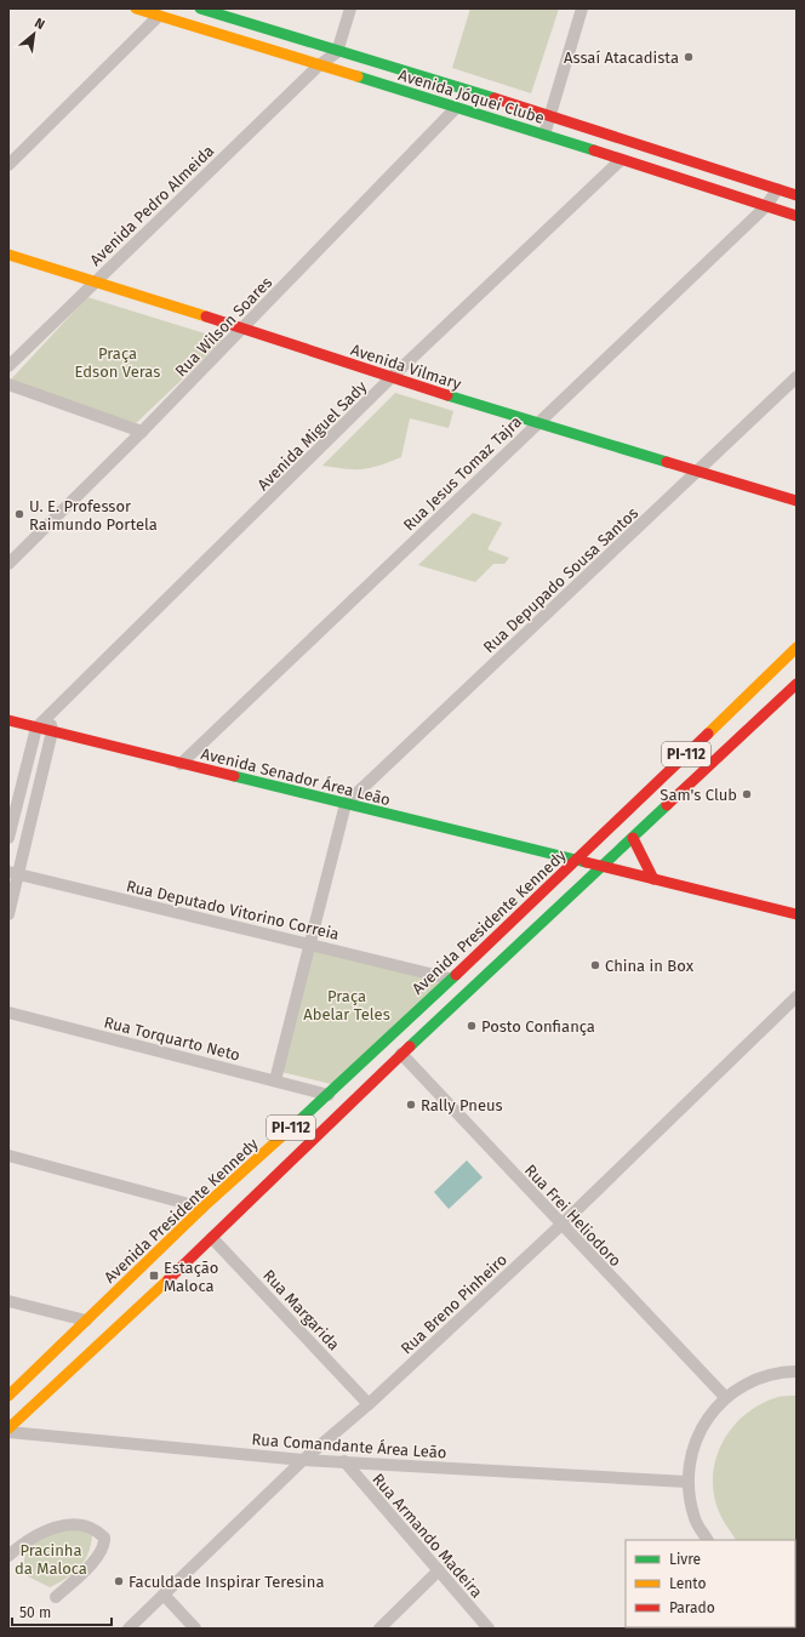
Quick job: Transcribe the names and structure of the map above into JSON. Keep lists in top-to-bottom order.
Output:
{
  "streets": {
    "main road": [
      "Avenida Jóquei Clube",
      "Avenida Vilmary",
      "PI-112",
      "Avenida Senador Área Leão",
      "Avenida Presidente Kennedy"
    ],
    "street": [
      "Avenida Pedro Almeida",
      "Rua Wilson Soares",
      "Avenida Miguel Sady",
      "Rua Jesus Tomaz Tajra",
      "Rua Depupado Sousa Santos",
      "Rua Deputado Vitorino Correia",
      "Rua Torquarto Neto",
      "Rua Frei Heliodoro",
      "Rua Breno Pinheiro",
      "Rua Margarida",
      "Rua Comandante Área Leão",
      "Rua Armando Madeira"
    ]
  },
  "crossings": [
    ["Avenida Jóquei Clube", "Avenida Pedro Almeida"],
    ["Avenida Jóquei Clube", "Rua Wilson Soares"],
    ["Avenida Jóquei Clube", "Avenida Miguel Sady"],
    ["Avenida Jóquei Clube", "Rua Jesus Tomaz Tajra"],
    ["Avenida Pedro Almeida", "Avenida Vilmary"],
    ["Rua Wilson Soares", "Avenida Vilmary"],
    ["Avenida Vilmary", "Avenida Miguel Sady"],
    ["Avenida Vilmary", "Rua Jesus Tomaz Tajra"],
    ["Avenida Vilmary", "Rua Depupado Sousa Santos"],
    ["Avenida Miguel Sady", "Avenida Senador Área Leão"],
    ["Rua Jesus Tomaz Tajra", "Avenida Senador Área Leão"],
    ["Rua Depupado Sousa Santos", "Avenida Senador Área Leão"],
    ["PI-112", "Avenida Senador Área Leão"],
    ["PI-112", "Rua Frei Heliodoro"],
    ["PI-112", "Rua Margarida"],
    ["PI-112", "Rua Comandante Área Leão"],
    ["Avenida Senador Área Leão", "Avenida Presidente Kennedy"],
    ["Rua Deputado Vitorino Correia", "Avenida Presidente Kennedy"],
    ["Avenida Presidente Kennedy", "Rua Torquarto Neto"],
    ["Rua Frei Heliodoro", "Rua Breno Pinheiro"],
    ["Rua Breno Pinheiro", "Rua Margarida"],
    ["Rua Breno Pinheiro", "Rua Comandante Área Leão"],
    ["Rua Comandante Área Leão", "Rua Armando Madeira"]
  ],
  "parks": ["Praça Edson Veras", "Praça Abelar Teles", "Pracinha da Maloca"],
  "places": {
    "other": [
      "Assaí Atacadista",
      "U. E. Professor Raimundo Portela",
      "Sam's Club",
      "China in Box",
      "Posto Confiança",
      "Rally Pneus",
      "Faculdade Inspirar Teresina"
    ],
    "transit": ["Estação Maloca"]
  },
  "legend": ["Livre", "Lento", "Parado"],
  "scale_bar": "50 m",
  "north": "top right"
}
